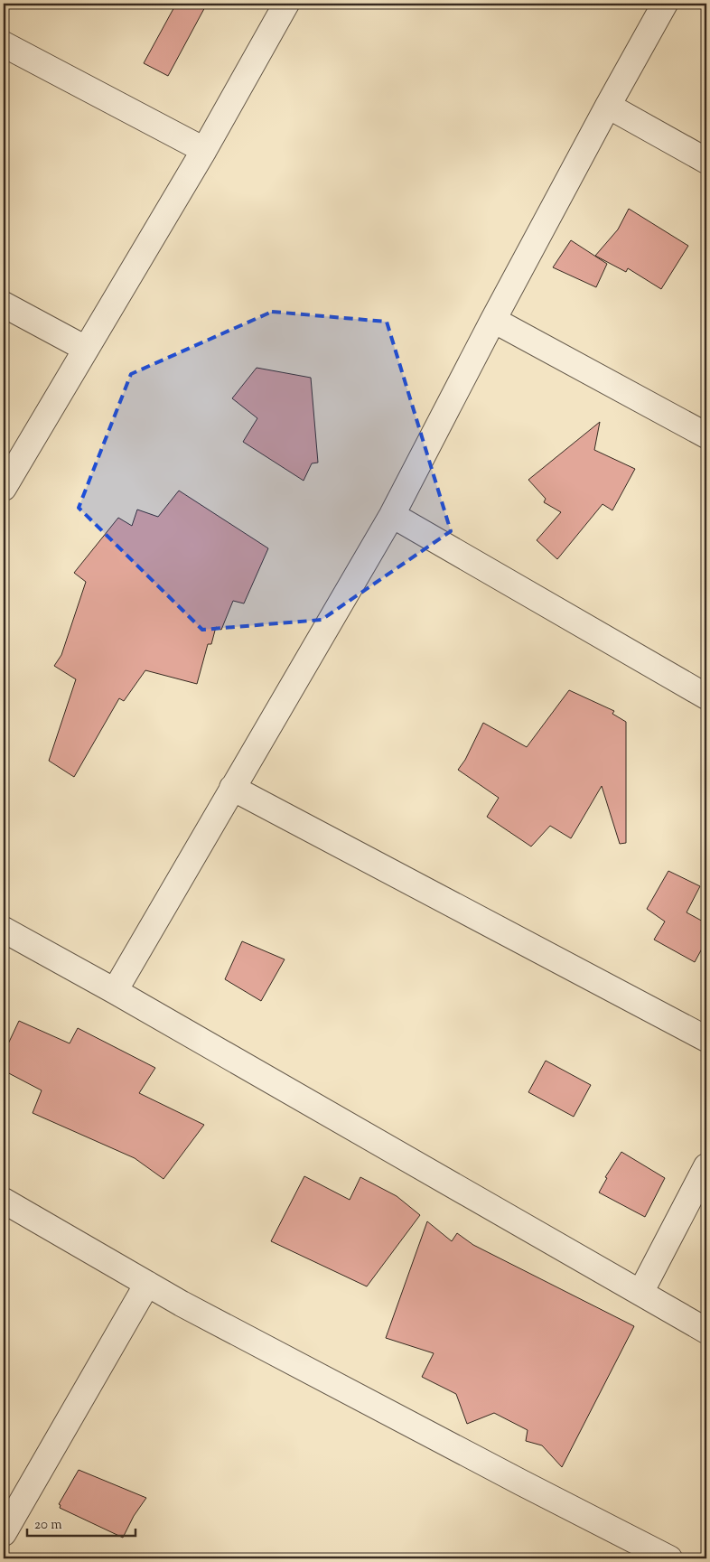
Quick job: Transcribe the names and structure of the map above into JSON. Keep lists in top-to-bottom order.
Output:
{
  "scale_bar": "20 m"
}
